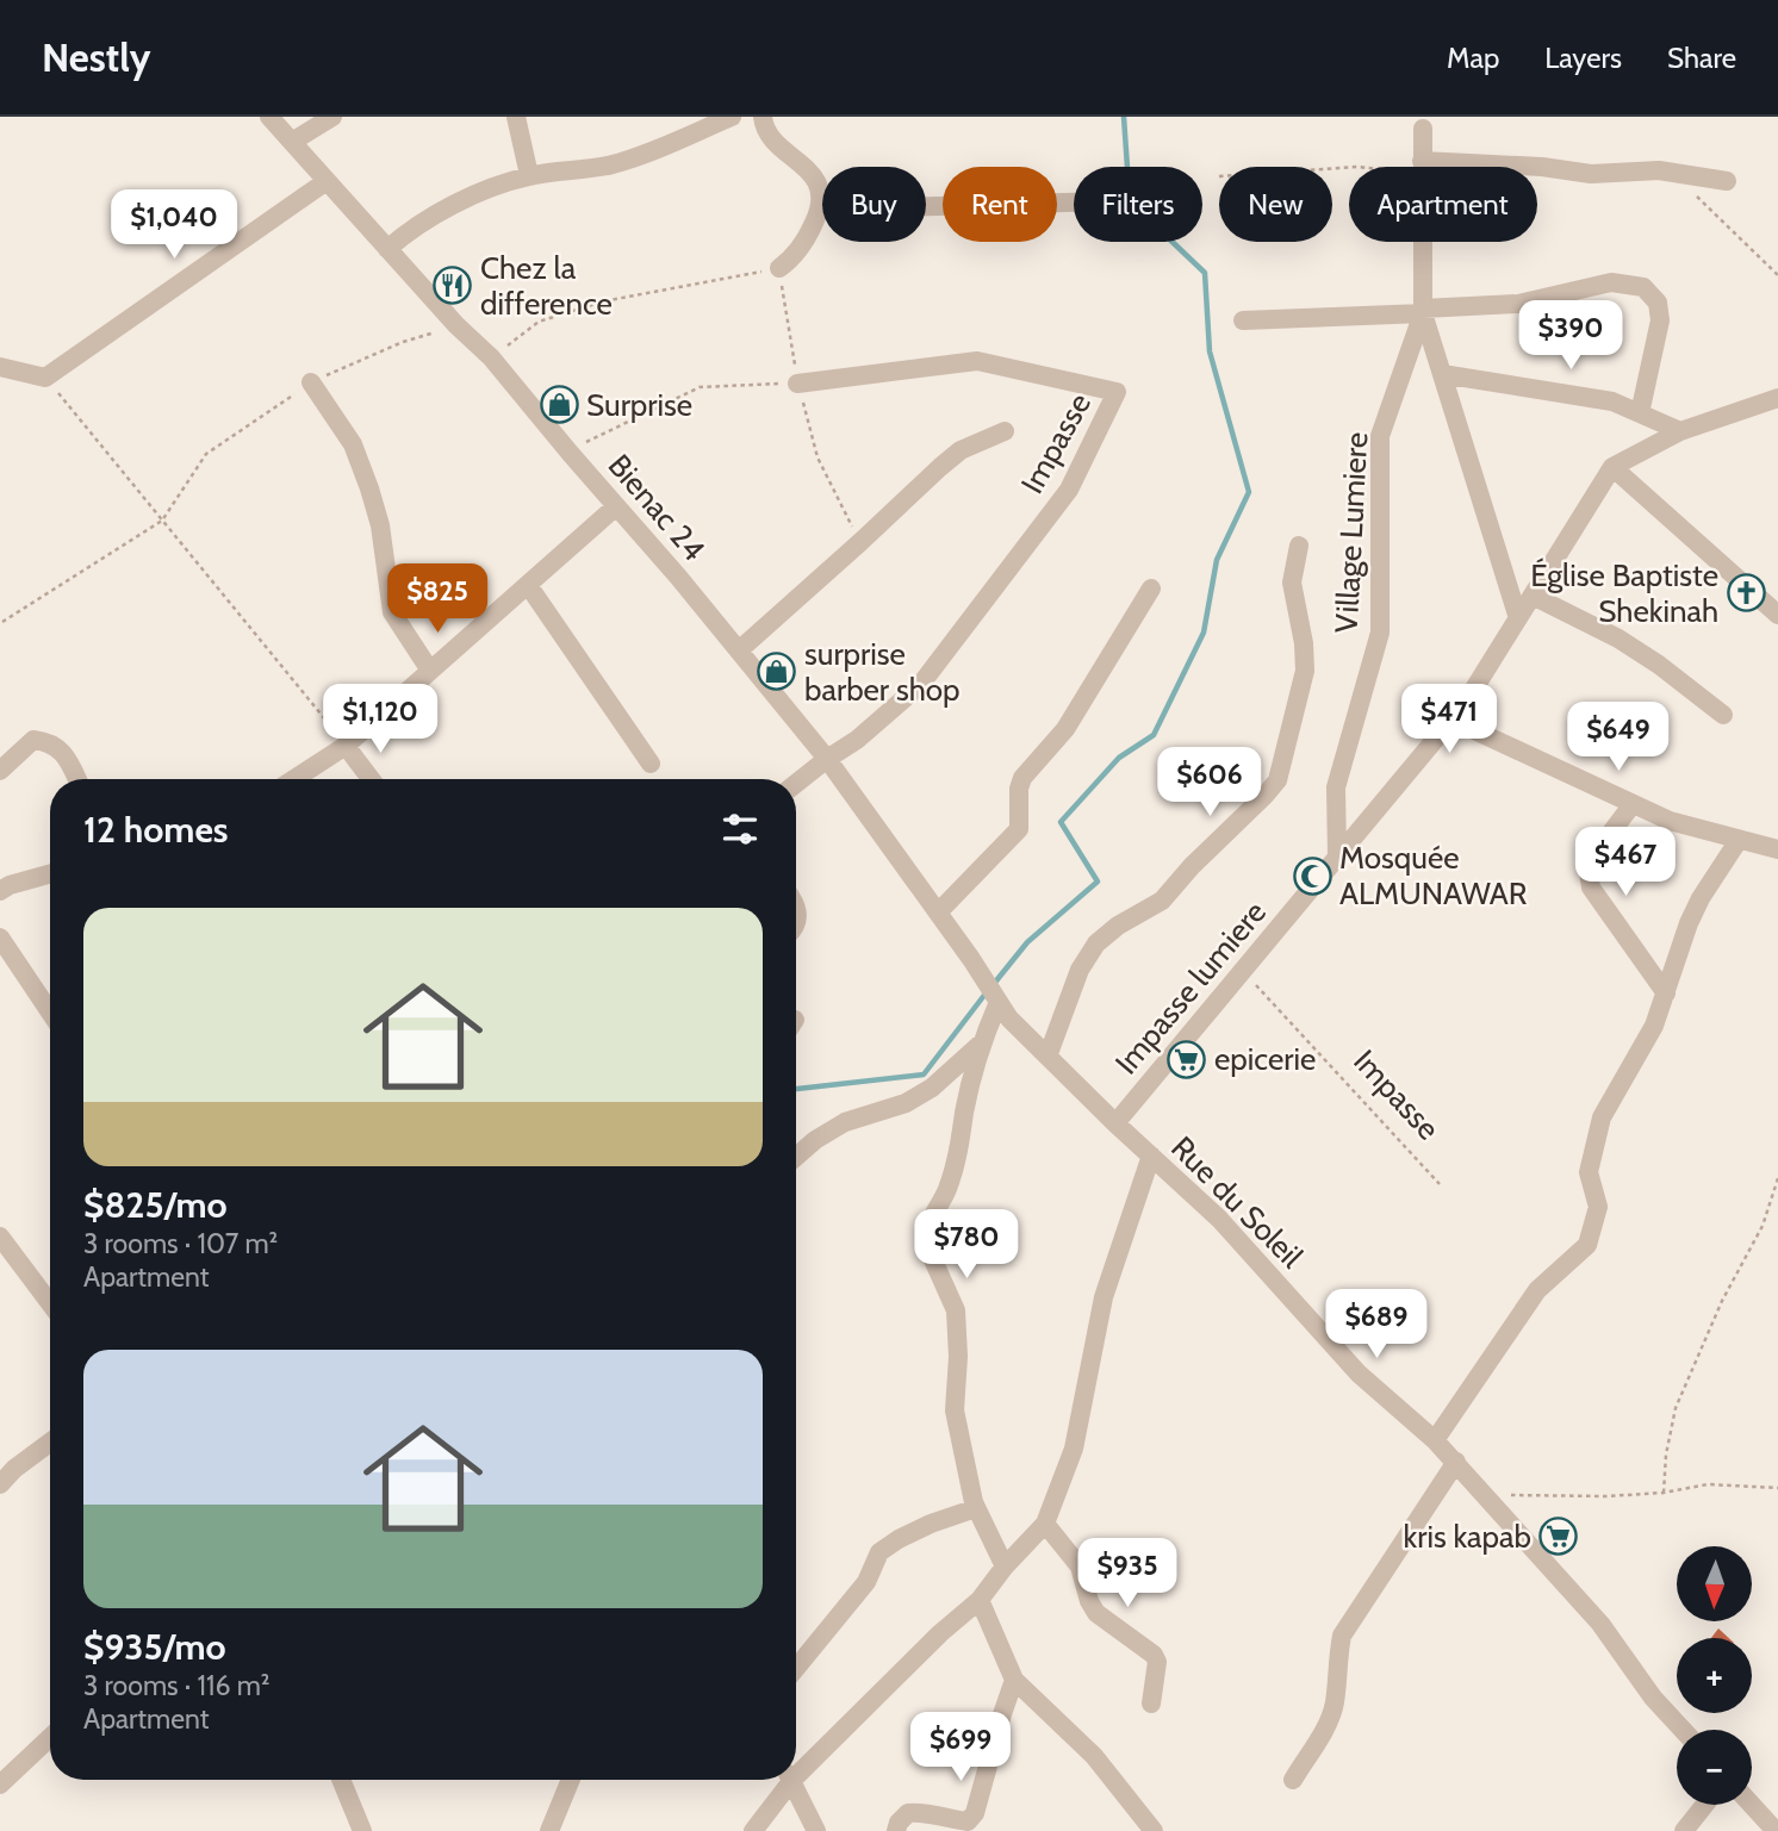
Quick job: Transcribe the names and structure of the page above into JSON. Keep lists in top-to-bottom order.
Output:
{
  "streets": {
    "street": [
      "Impasse",
      "Bienac 24",
      "Village Lumiere",
      "Impasse lumiere",
      "Rue du Soleil"
    ]
  },
  "crossings": [
    ["Impasse", "Bienac 24"],
    ["Impasse", "Impasse lumiere"],
    ["Bienac 24", "Rue du Soleil"],
    ["Village Lumiere", "Impasse lumiere"],
    ["Impasse lumiere", "Rue du Soleil"]
  ],
  "places": {
    "restaurant": ["Chez la difference"],
    "shop": ["Surprise", "surprise barber shop"],
    "church": ["Église Baptiste Shekinah"],
    "mosque": ["Mosquée ALMUNAWAR"],
    "supermarket": ["epicerie", "kris kapab"]
  },
  "north": "bottom",
  "page": {
    "header": "Nestly",
    "nav": ["Map", "Layers", "Share"],
    "chip": [
      "Buy",
      "Rent",
      "Filters",
      "New",
      "Apartment"
    ],
    "price": [
      "$1,040",
      "$390",
      "$825",
      "$1,120",
      "$471",
      "$649",
      "$606",
      "$467",
      "$780",
      "$689",
      "$935",
      "$699"
    ],
    "heading": "12 homes",
    "list": [
      {
        "name": "$825/mo",
        "note": "3 rooms · 107 m² · Apartment"
      },
      {
        "name": "$935/mo",
        "note": "3 rooms · 116 m² · Apartment"
      }
    ],
    "map_buttons": ["+", "−"]
  }
}
